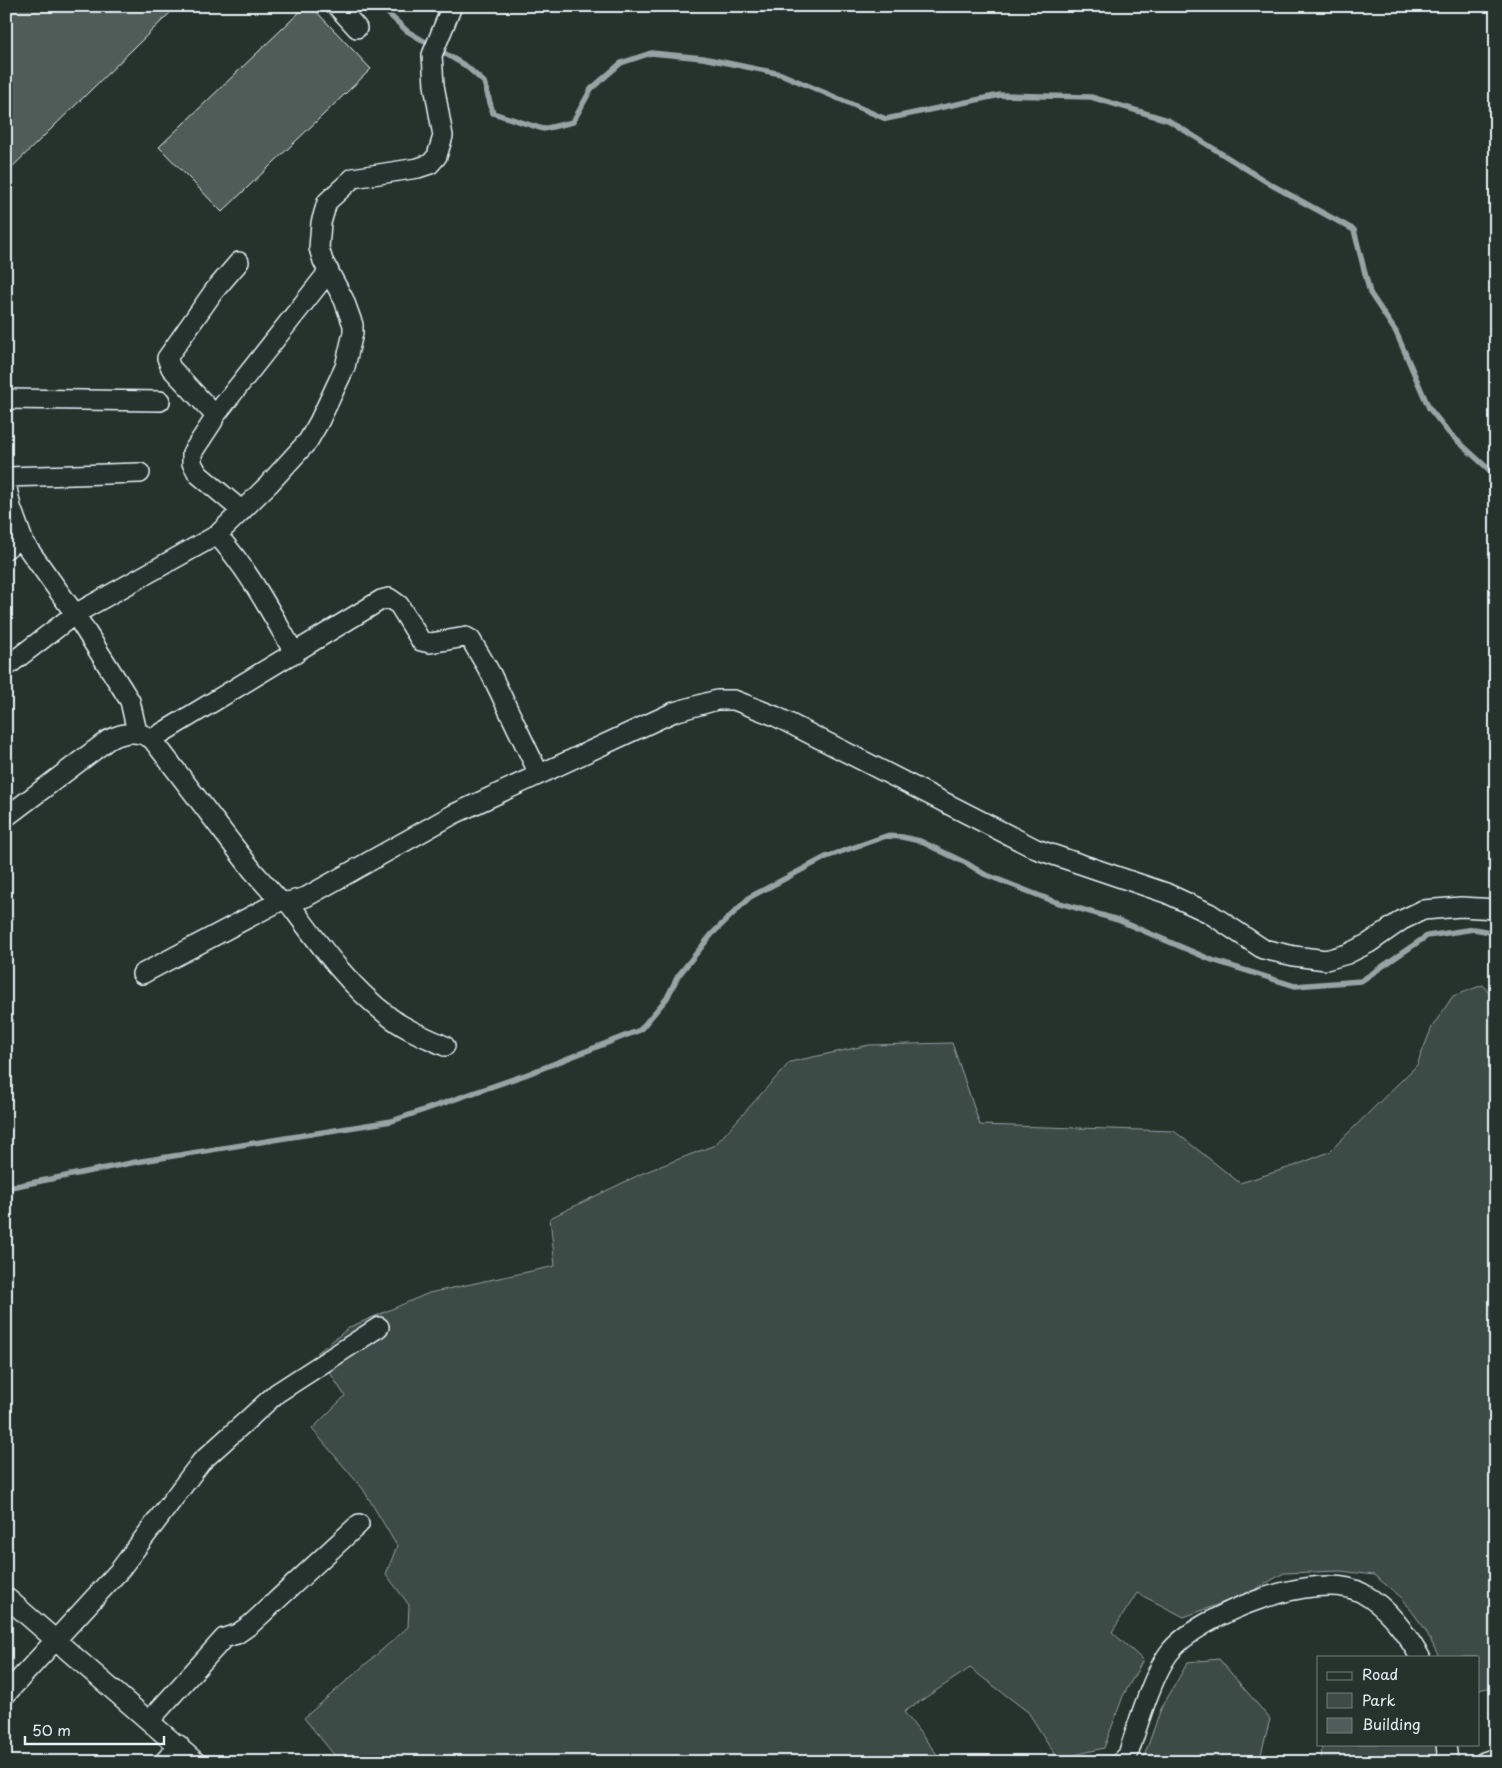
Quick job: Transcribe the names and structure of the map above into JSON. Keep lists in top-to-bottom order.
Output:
{
  "legend": ["Road", "Park", "Building"],
  "scale_bar": "50 m"
}
